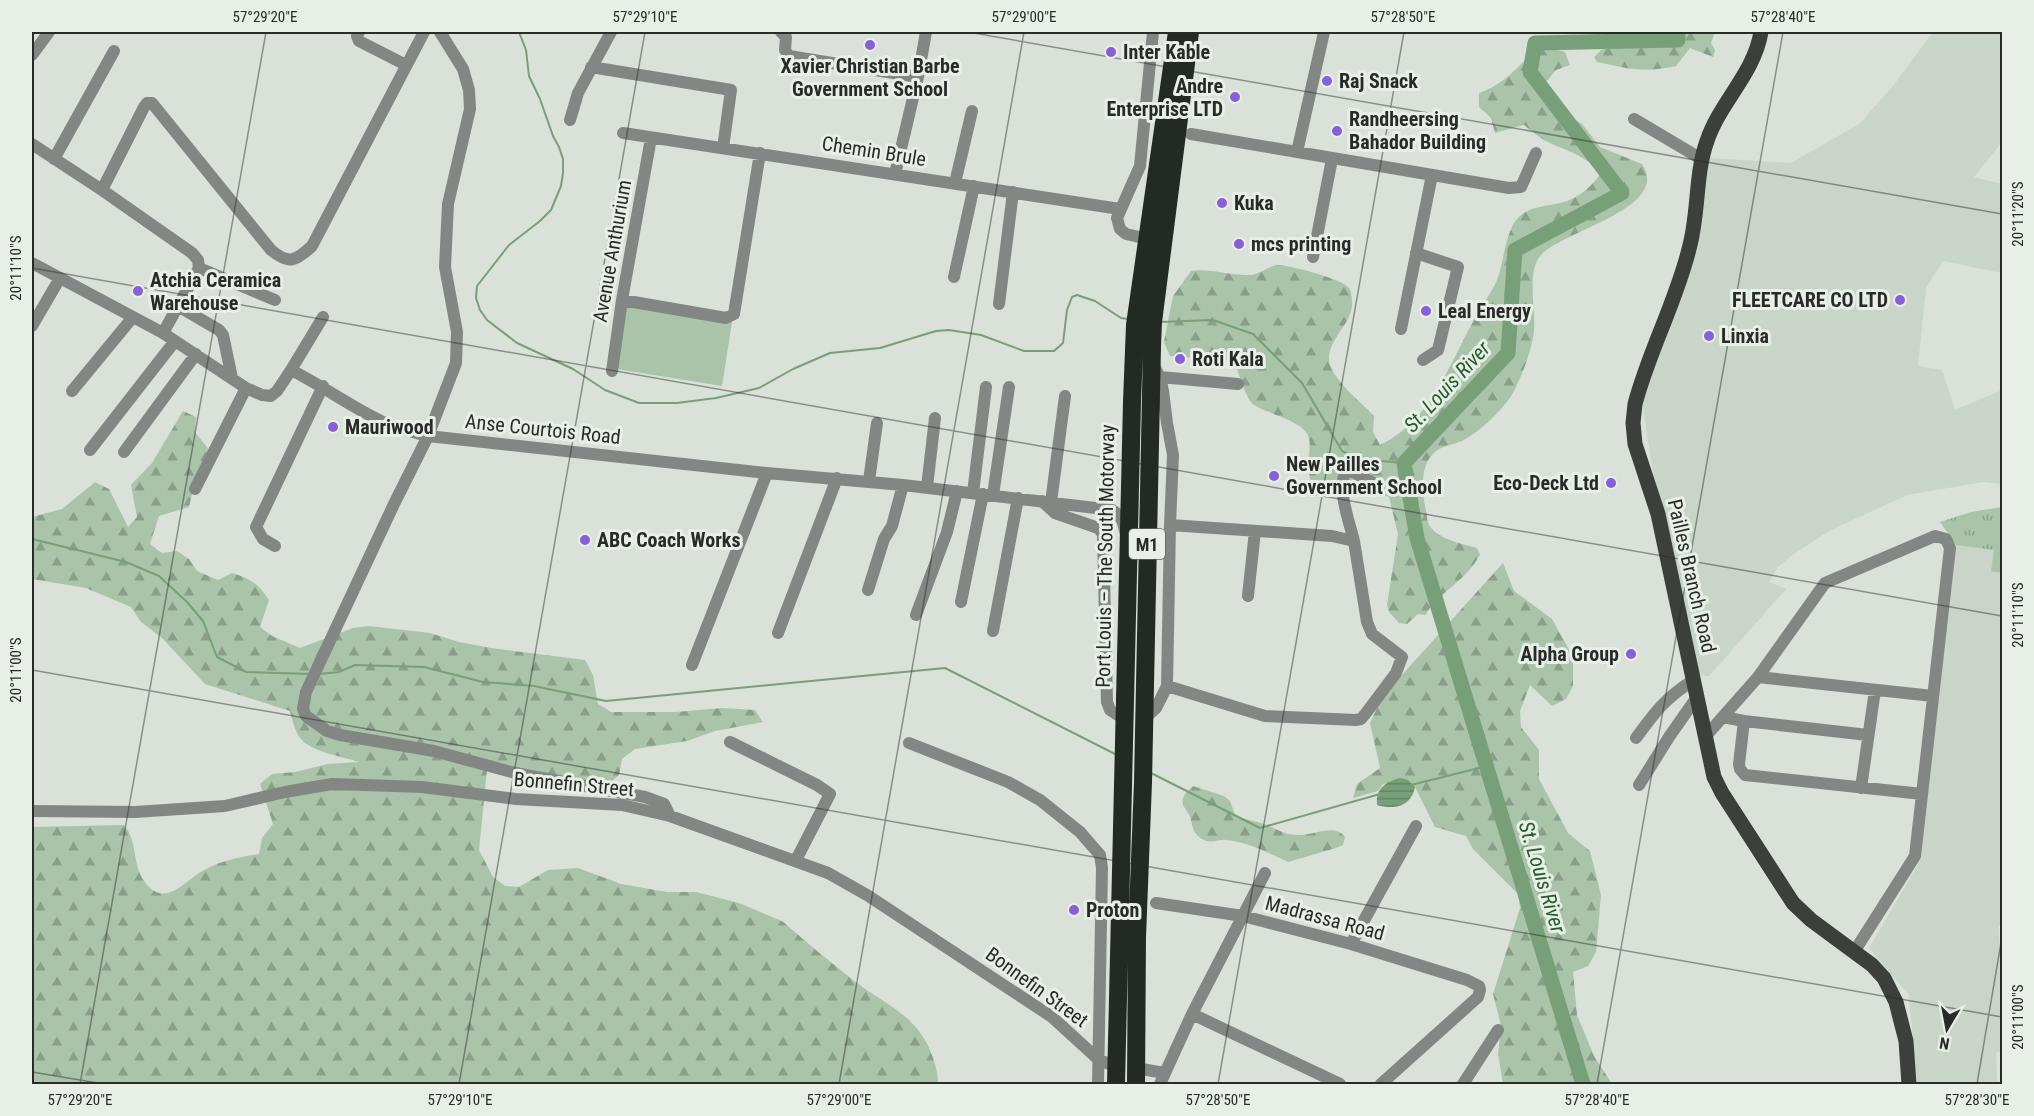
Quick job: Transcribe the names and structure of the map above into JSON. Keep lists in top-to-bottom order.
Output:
{
  "streets": {
    "highway": ["M1", "Port Louis – The South Motorway"],
    "main road": ["Pailles Branch Road"],
    "street": [
      "Chemin Brule",
      "Avenue Anthurium",
      "Anse Courtois Road",
      "Bonnefin Street",
      "Madrassa Road"
    ]
  },
  "crossings": [
    ["Chemin Brule", "Avenue Anthurium"],
    ["Port Louis – The South Motorway", "Bonnefin Street"]
  ],
  "water": ["St. Louis River"],
  "places": [
    "Xavier Christian Barbe Government School",
    "Inter Kable",
    "Raj Snack",
    "Andre Enterprise LTD",
    "Randheersing Bahador Building",
    "Kuka",
    "mcs printing",
    "Atchia Ceramica Warehouse",
    "FLEETCARE CO LTD",
    "Leal Energy",
    "Linxia",
    "Roti Kala",
    "Mauriwood",
    "New Pailles Government School",
    "Eco-Deck Ltd",
    "ABC Coach Works",
    "Alpha Group",
    "Proton"
  ],
  "north": "bottom",
  "coordinates": [
    "57°29'20\"E",
    "57°29'10\"E",
    "57°29'00\"E",
    "57°28'50\"E",
    "57°28'40\"E",
    "20°11'20\"S",
    "20°11'10\"S",
    "20°11'00\"S",
    "57°28'30\"E"
  ]
}
